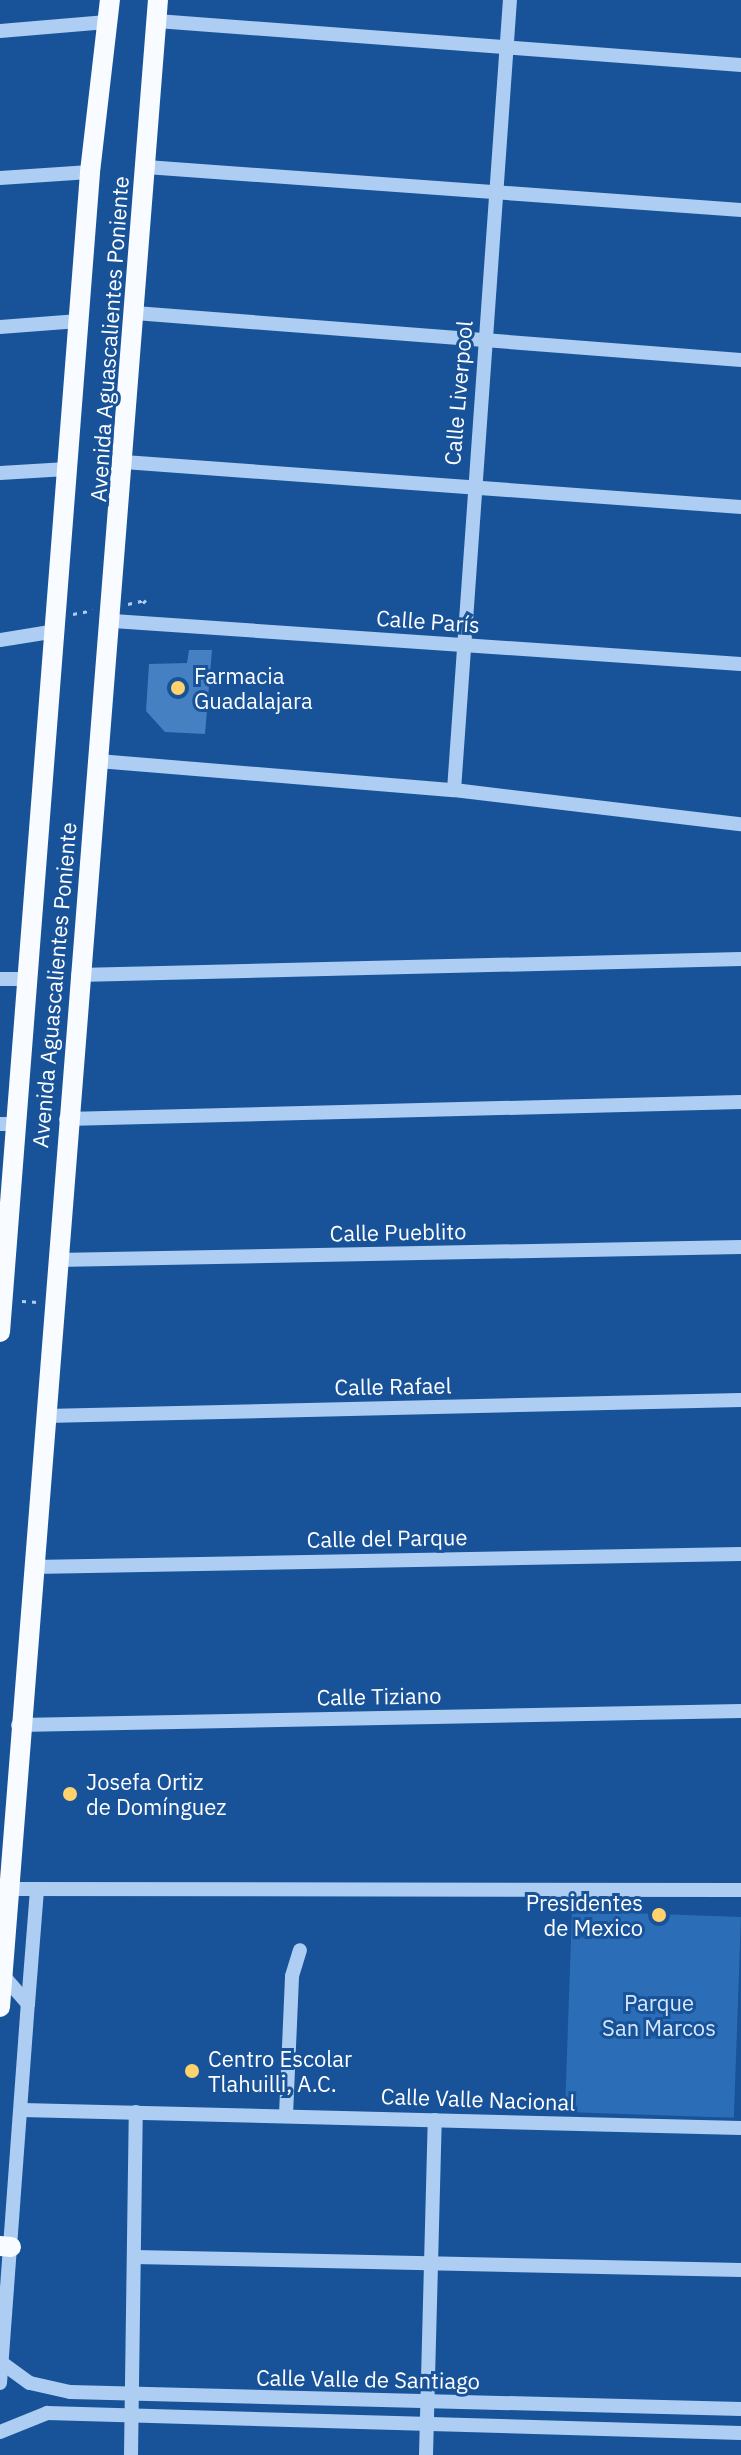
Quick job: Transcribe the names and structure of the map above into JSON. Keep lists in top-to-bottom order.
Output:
{
  "streets": {
    "main road": ["Avenida Aguascalientes Poniente"],
    "street": [
      "Calle Liverpool",
      "Calle París",
      "Calle Pueblito",
      "Calle Rafael",
      "Calle del Parque",
      "Calle Tiziano",
      "Calle Valle Nacional",
      "Calle Valle de Santiago"
    ]
  },
  "crossings": [
    ["Avenida Aguascalientes Poniente", "Calle París"],
    ["Avenida Aguascalientes Poniente", "Calle Pueblito"],
    ["Avenida Aguascalientes Poniente", "Calle Rafael"],
    ["Avenida Aguascalientes Poniente", "Calle del Parque"],
    ["Avenida Aguascalientes Poniente", "Calle Tiziano"],
    ["Calle Liverpool", "Calle París"]
  ],
  "parks": ["Parque San Marcos"],
  "places": [
    "Farmacia Guadalajara",
    "Josefa Ortiz de Domínguez",
    "Presidentes de Mexico",
    "Centro Escolar Tlahuilli, A.C."
  ]
}
